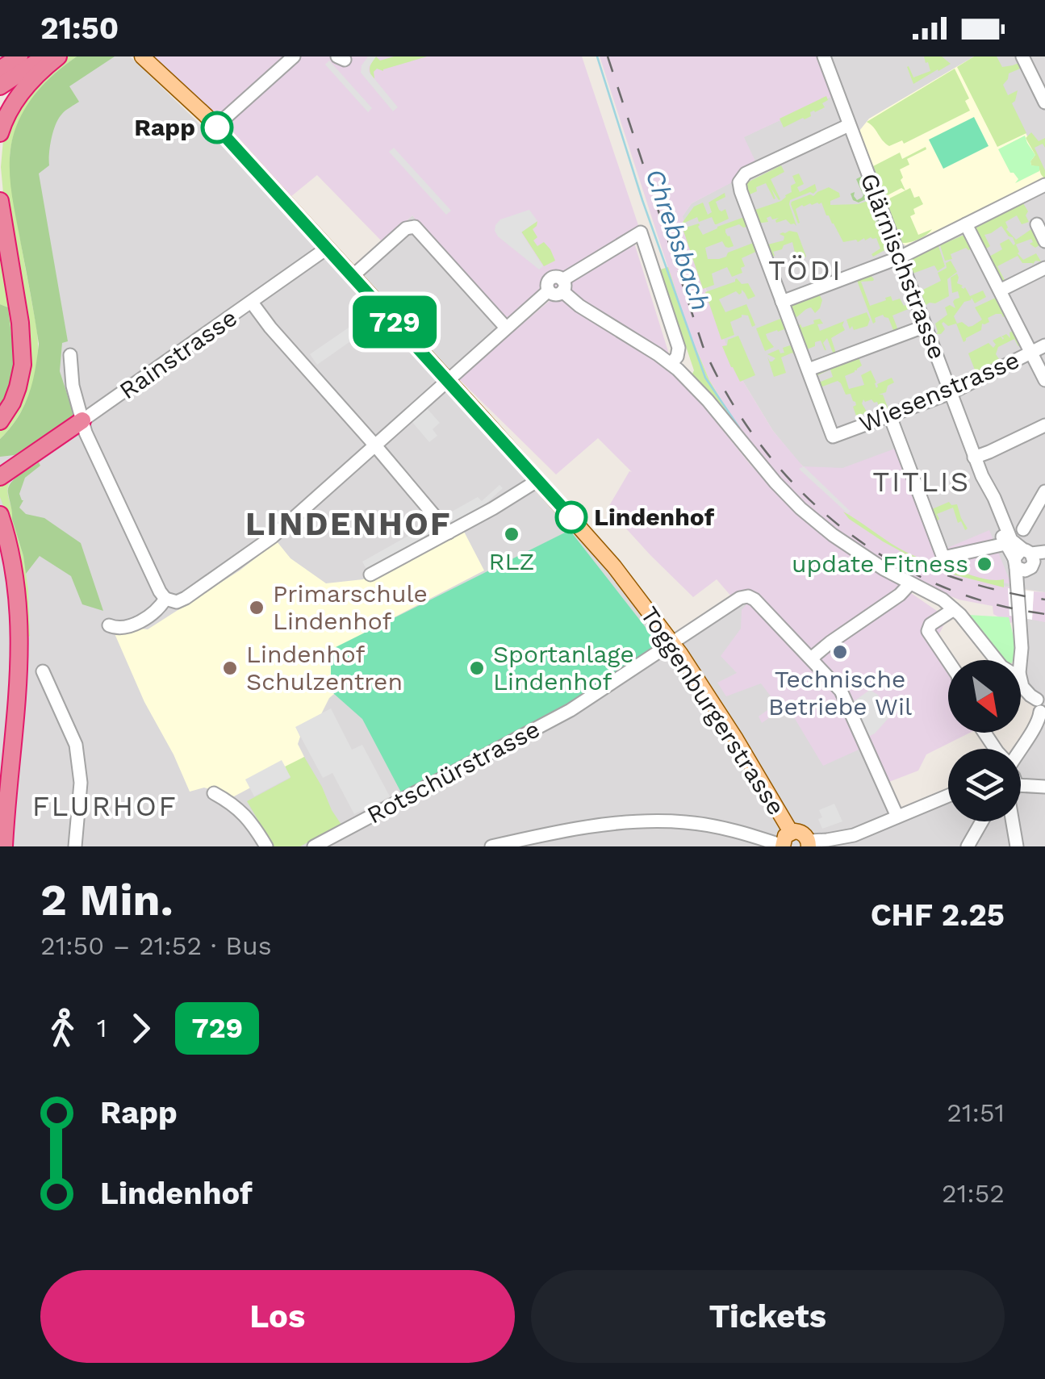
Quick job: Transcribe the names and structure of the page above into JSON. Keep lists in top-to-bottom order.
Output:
{
  "streets": {
    "main road": ["Toggenburgerstrasse"],
    "street": [
      "Glärnischstrasse",
      "Rainstrasse",
      "Wiesenstrasse",
      "Rotschürstrasse"
    ]
  },
  "crossings": [
    ["Glärnischstrasse", "Wiesenstrasse"],
    ["Rainstrasse", "Toggenburgerstrasse"],
    ["Toggenburgerstrasse", "Rotschürstrasse"]
  ],
  "districts": [
    "TÖDI",
    "TITLIS",
    "LINDENHOF",
    "FLURHOF"
  ],
  "water": ["Chrebsbach"],
  "places": [
    "Rapp",
    "Lindenhof",
    "RLZ",
    "update Fitness",
    "Primarschule Lindenhof",
    "Technische Betriebe Wil",
    "Lindenhof Schulzentren",
    "Sportanlage Lindenhof"
  ],
  "lines": ["bus line 729"],
  "north": "bottom right",
  "page": {
    "status": "21:50",
    "on_map": "729",
    "heading": ["2 Min.", "21:50 – 21:52 · Bus", "CHF 2.25"],
    "legs": ["1", "729"],
    "list": [
      {
        "name": "Rapp",
        "value": "21:51"
      },
      {
        "name": "Lindenhof",
        "value": "21:52"
      }
    ],
    "buttons": ["Los", "Tickets"]
  }
}
